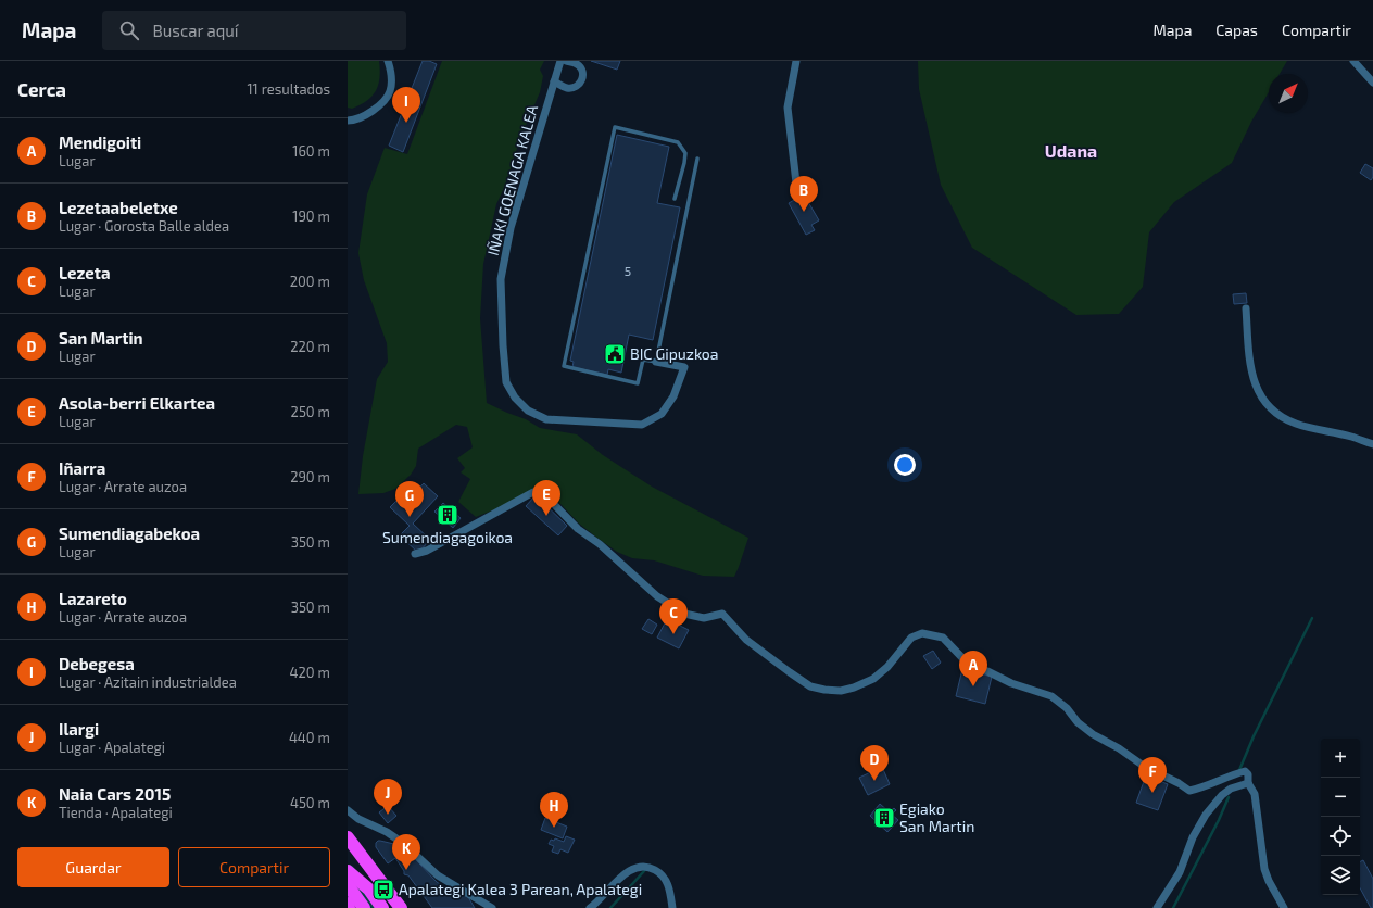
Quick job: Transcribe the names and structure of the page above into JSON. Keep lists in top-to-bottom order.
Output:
{
  "streets": {
    "street": ["IÑAKI GOENAGA KALEA"]
  },
  "districts": ["Udana"],
  "places": {
    "public building": ["BIC Gipuzkoa"],
    "building": ["Sumendiagagoikoa", "Egiako San Martin"],
    "bus stop": ["Apalategi Kalea 3 Parean, Apalategi"]
  },
  "house_numbers": ["5"],
  "north": "top right",
  "page": {
    "header": "Mapa",
    "search": "Buscar aquí",
    "nav": ["Mapa", "Capas", "Compartir"],
    "heading": ["Cerca", "11 resultados"],
    "pins": [
      "I",
      "B",
      "E",
      "G",
      "C",
      "A",
      "D",
      "F",
      "J",
      "H",
      "K"
    ],
    "list": [
      {
        "mark": "A",
        "name": "Mendigoiti",
        "note": "Lugar",
        "value": "160 m"
      },
      {
        "mark": "B",
        "name": "Lezetaabeletxe",
        "note": "Lugar · Gorosta Balle aldea",
        "value": "190 m"
      },
      {
        "mark": "C",
        "name": "Lezeta",
        "note": "Lugar",
        "value": "200 m"
      },
      {
        "mark": "D",
        "name": "San Martin",
        "note": "Lugar",
        "value": "220 m"
      },
      {
        "mark": "E",
        "name": "Asola-berri Elkartea",
        "note": "Lugar",
        "value": "250 m"
      },
      {
        "mark": "F",
        "name": "Iñarra",
        "note": "Lugar · Arrate auzoa",
        "value": "290 m"
      },
      {
        "mark": "G",
        "name": "Sumendiagabekoa",
        "note": "Lugar",
        "value": "350 m"
      },
      {
        "mark": "H",
        "name": "Lazareto",
        "note": "Lugar · Arrate auzoa",
        "value": "350 m"
      },
      {
        "mark": "I",
        "name": "Debegesa",
        "note": "Lugar · Azitain industrialdea",
        "value": "420 m"
      },
      {
        "mark": "J",
        "name": "Ilargi",
        "note": "Lugar · Apalategi",
        "value": "440 m"
      },
      {
        "mark": "K",
        "name": "Naia Cars 2015",
        "note": "Tienda · Apalategi",
        "value": "450 m"
      }
    ],
    "map_buttons": ["+", "−"],
    "buttons": ["Guardar", "Compartir"]
  }
}
